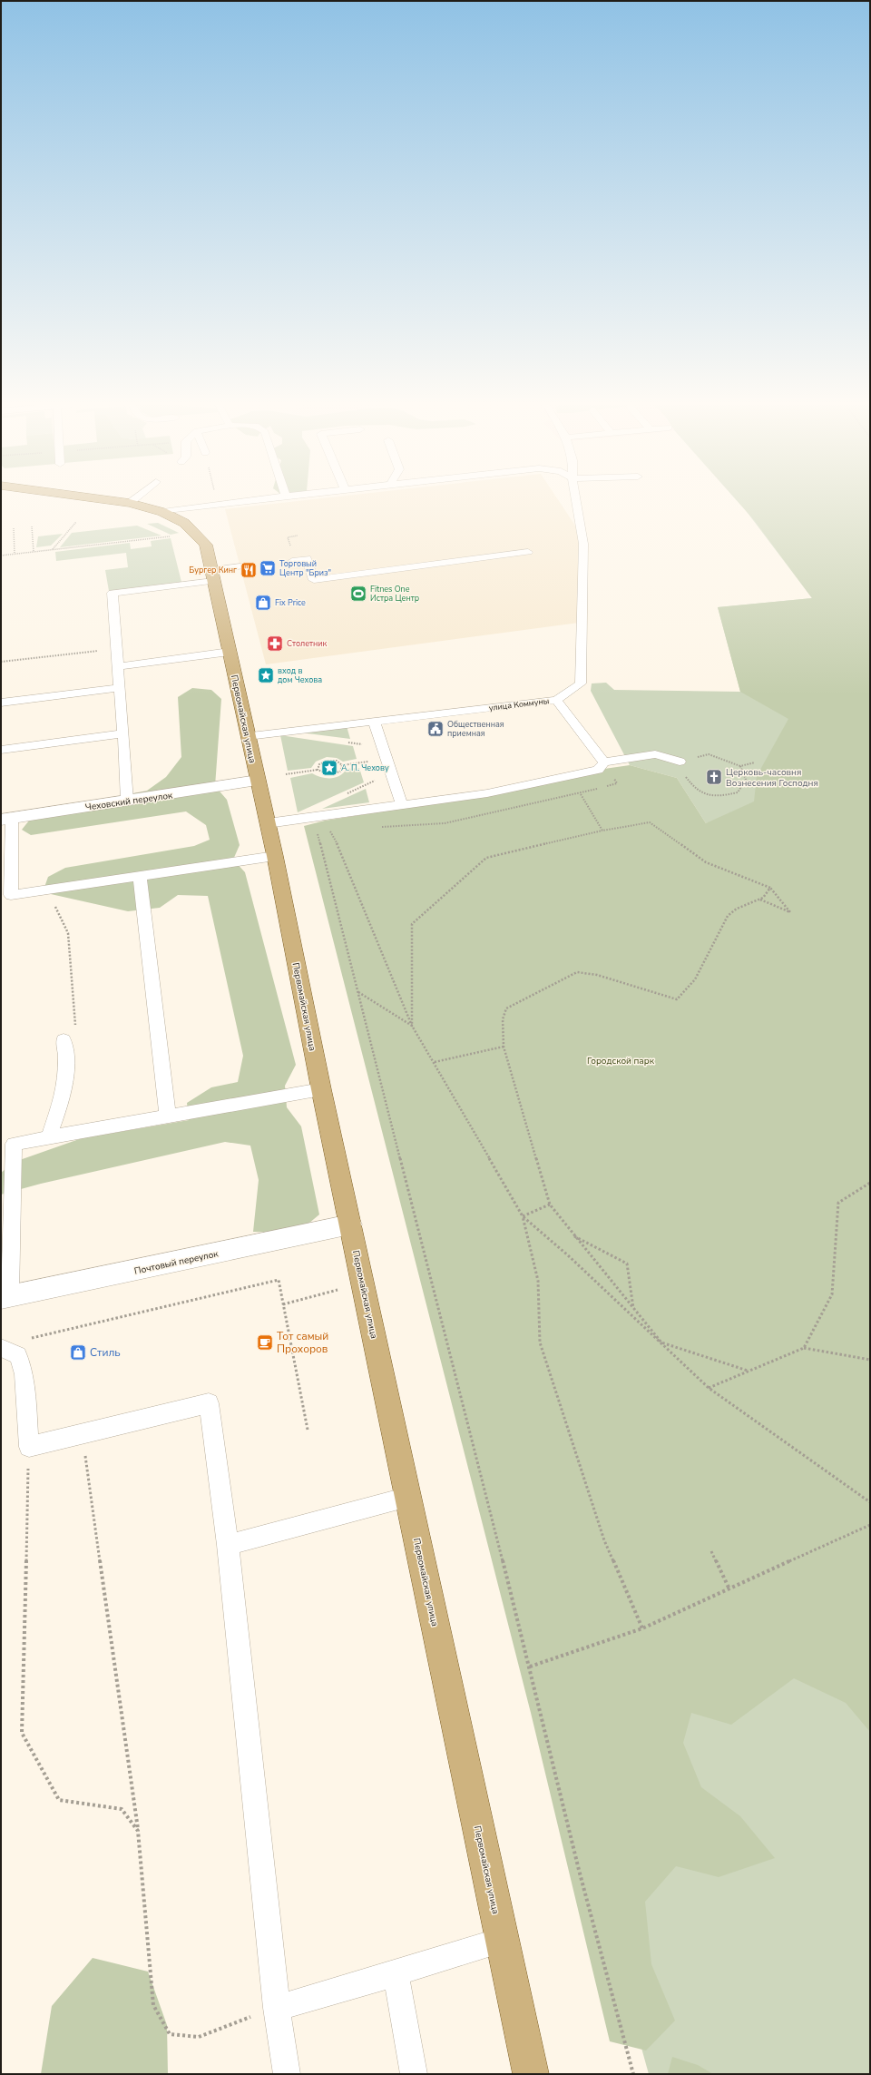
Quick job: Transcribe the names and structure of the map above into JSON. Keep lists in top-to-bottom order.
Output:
{
  "streets": {
    "main road": ["Первомайская улица"],
    "street": ["Чеховский переулок", "Почтовый переулок"],
    "lane": ["улица Коммуны"]
  },
  "crossings": [
    ["улица Коммуны", "Первомайская улица"],
    ["Первомайская улица", "Чеховский переулок"],
    ["Первомайская улица", "Почтовый переулок"]
  ],
  "parks": ["Городской парк"],
  "places": {
    "supermarket": ["Торговый Центр \"Бриз\""],
    "restaurant": ["Бургер Кинг"],
    "sports": ["Fitnes One Истра Центр"],
    "shop": ["Fix Price", "Стиль"],
    "pharmacy": ["Столетник"],
    "place": ["вход в дом Чехова", "А. П. Чехову"],
    "public building": ["Общественная приемная"],
    "church": ["Церковь-часовня Вознесения Господня"],
    "cafe": ["Тот самый Прохоров"]
  }
}
